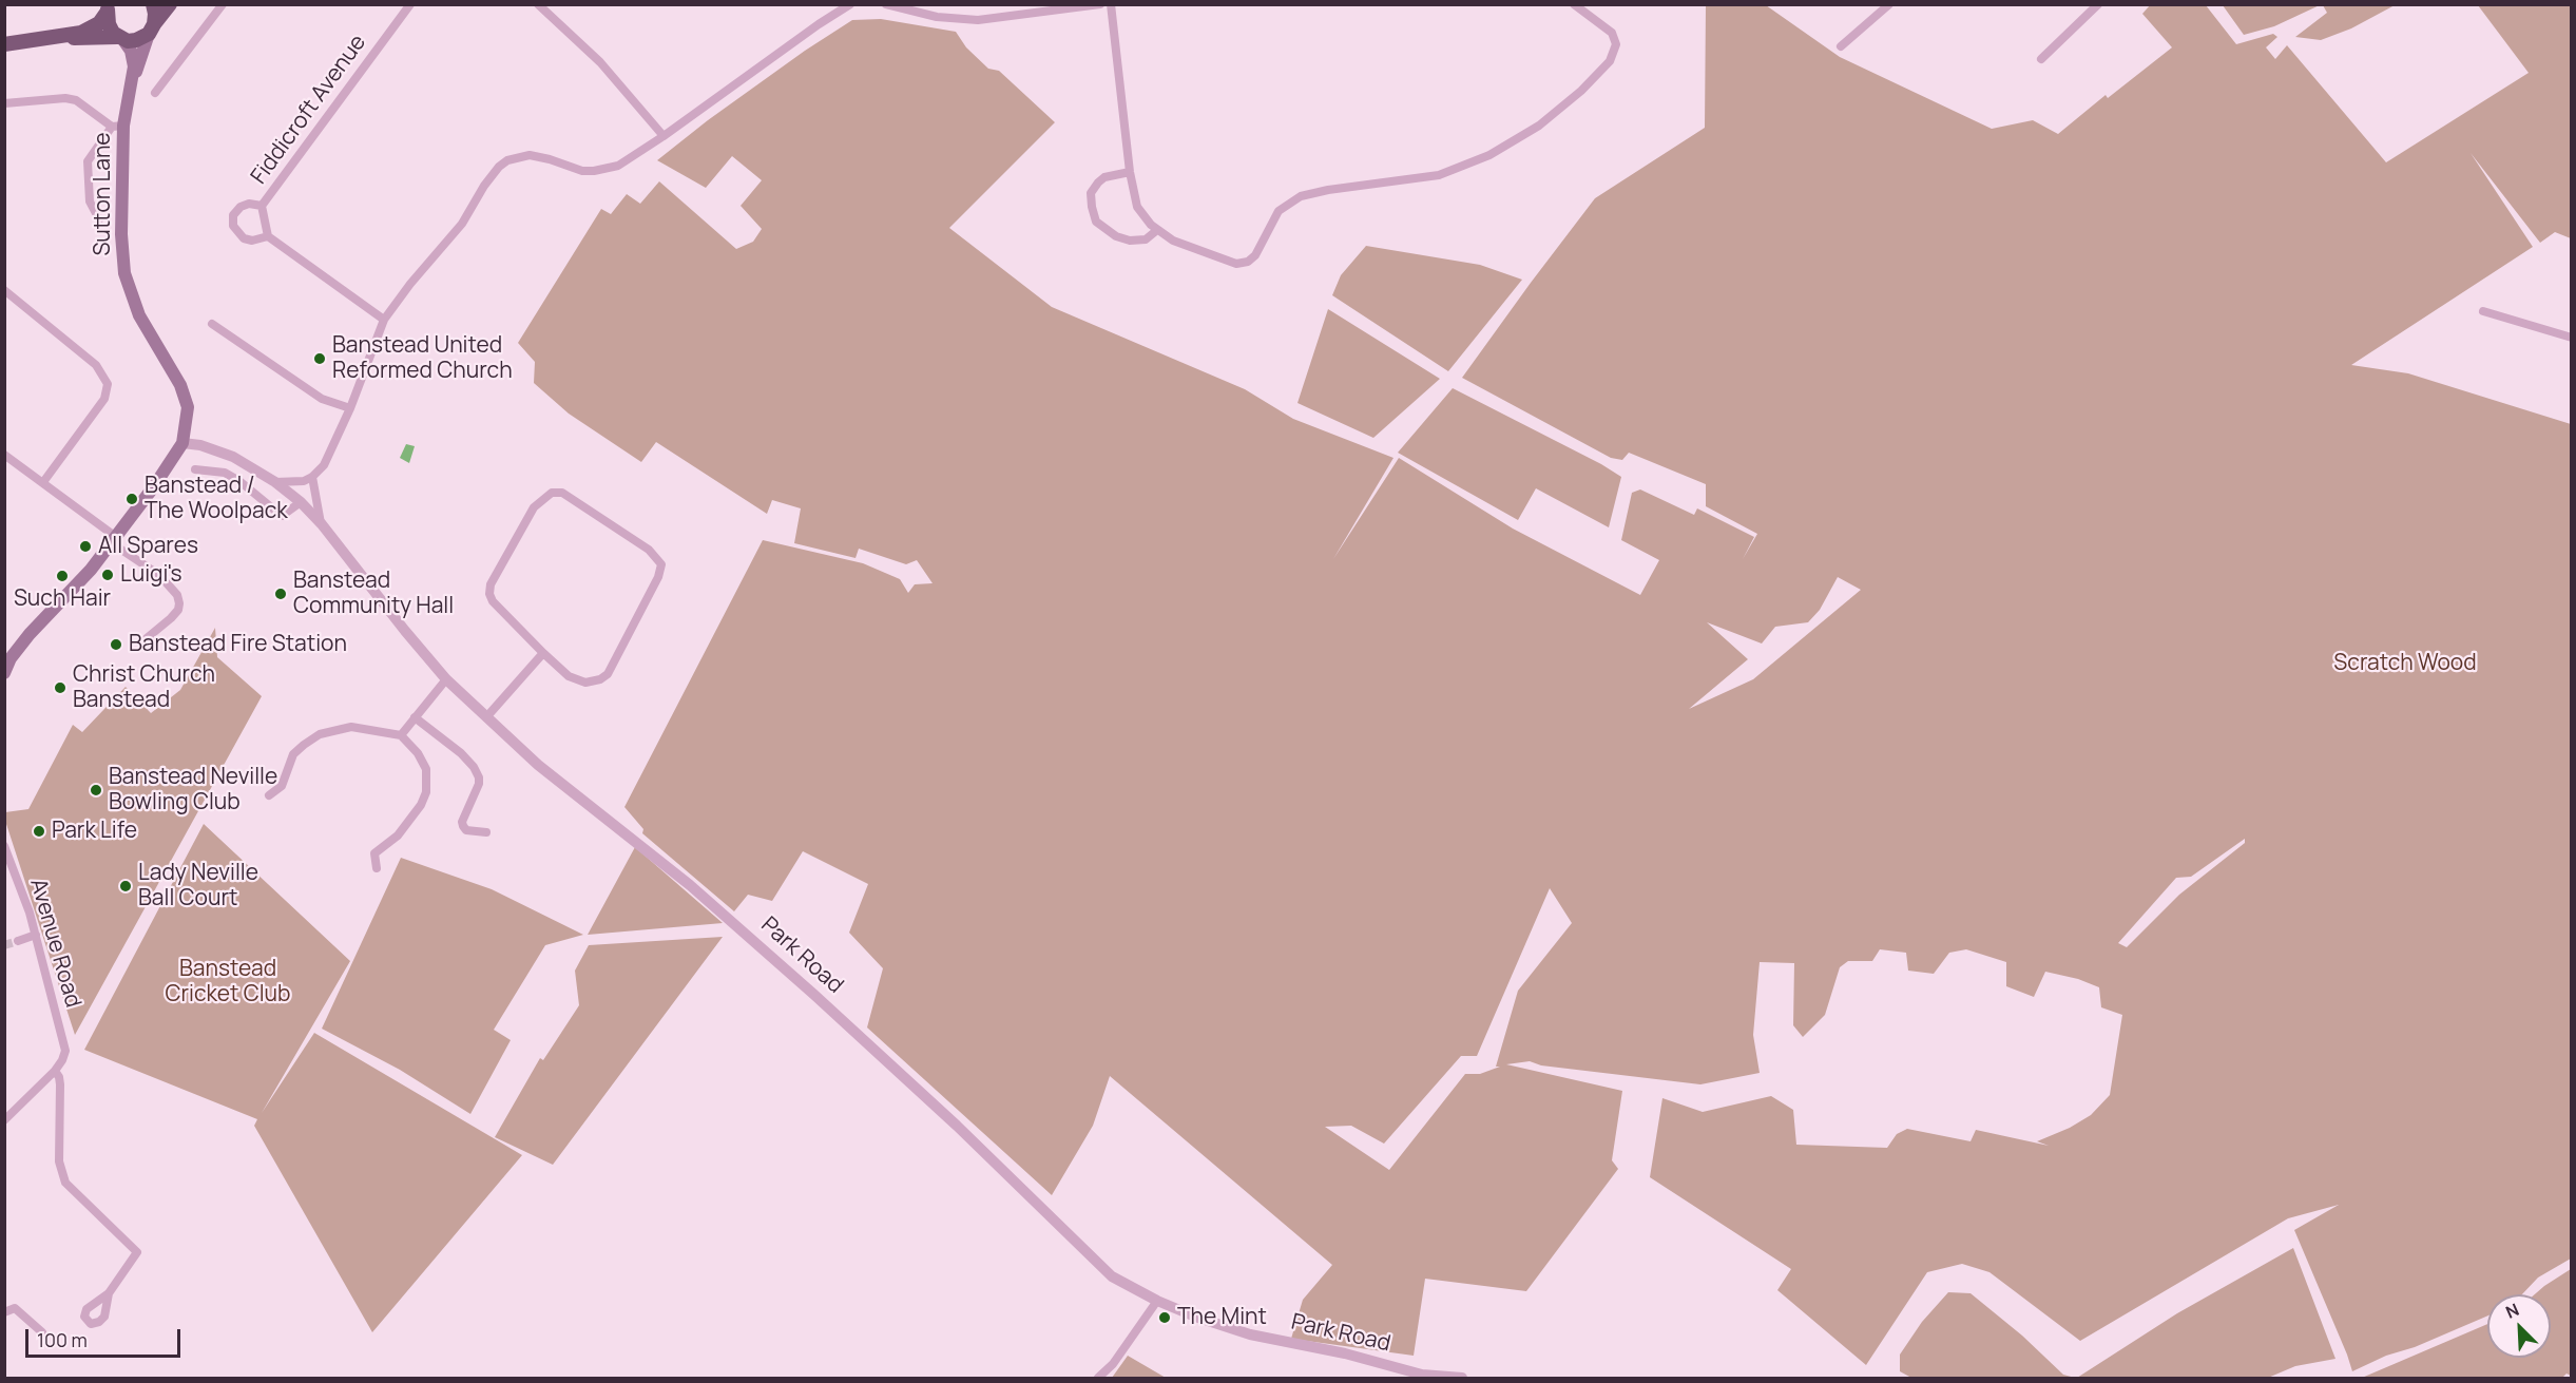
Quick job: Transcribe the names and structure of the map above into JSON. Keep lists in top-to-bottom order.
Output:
{
  "streets": {
    "main road": ["Sutton Lane"],
    "street": ["Fiddicroft Avenue", "Avenue Road", "Park Road"]
  },
  "crossings": [
    ["Sutton Lane", "Park Road"]
  ],
  "parks": ["Scratch Wood", "Banstead Cricket Club"],
  "places": [
    "Banstead United Reformed Church",
    "Banstead / The Woolpack",
    "All Spares",
    "Luigi's",
    "Such Hair",
    "Banstead Community Hall",
    "Banstead Fire Station",
    "Christ Church Banstead",
    "Banstead Neville Bowling Club",
    "Park Life",
    "Lady Neville Ball Court",
    "The Mint"
  ],
  "scale_bar": "100 m",
  "north": "top left"
}
